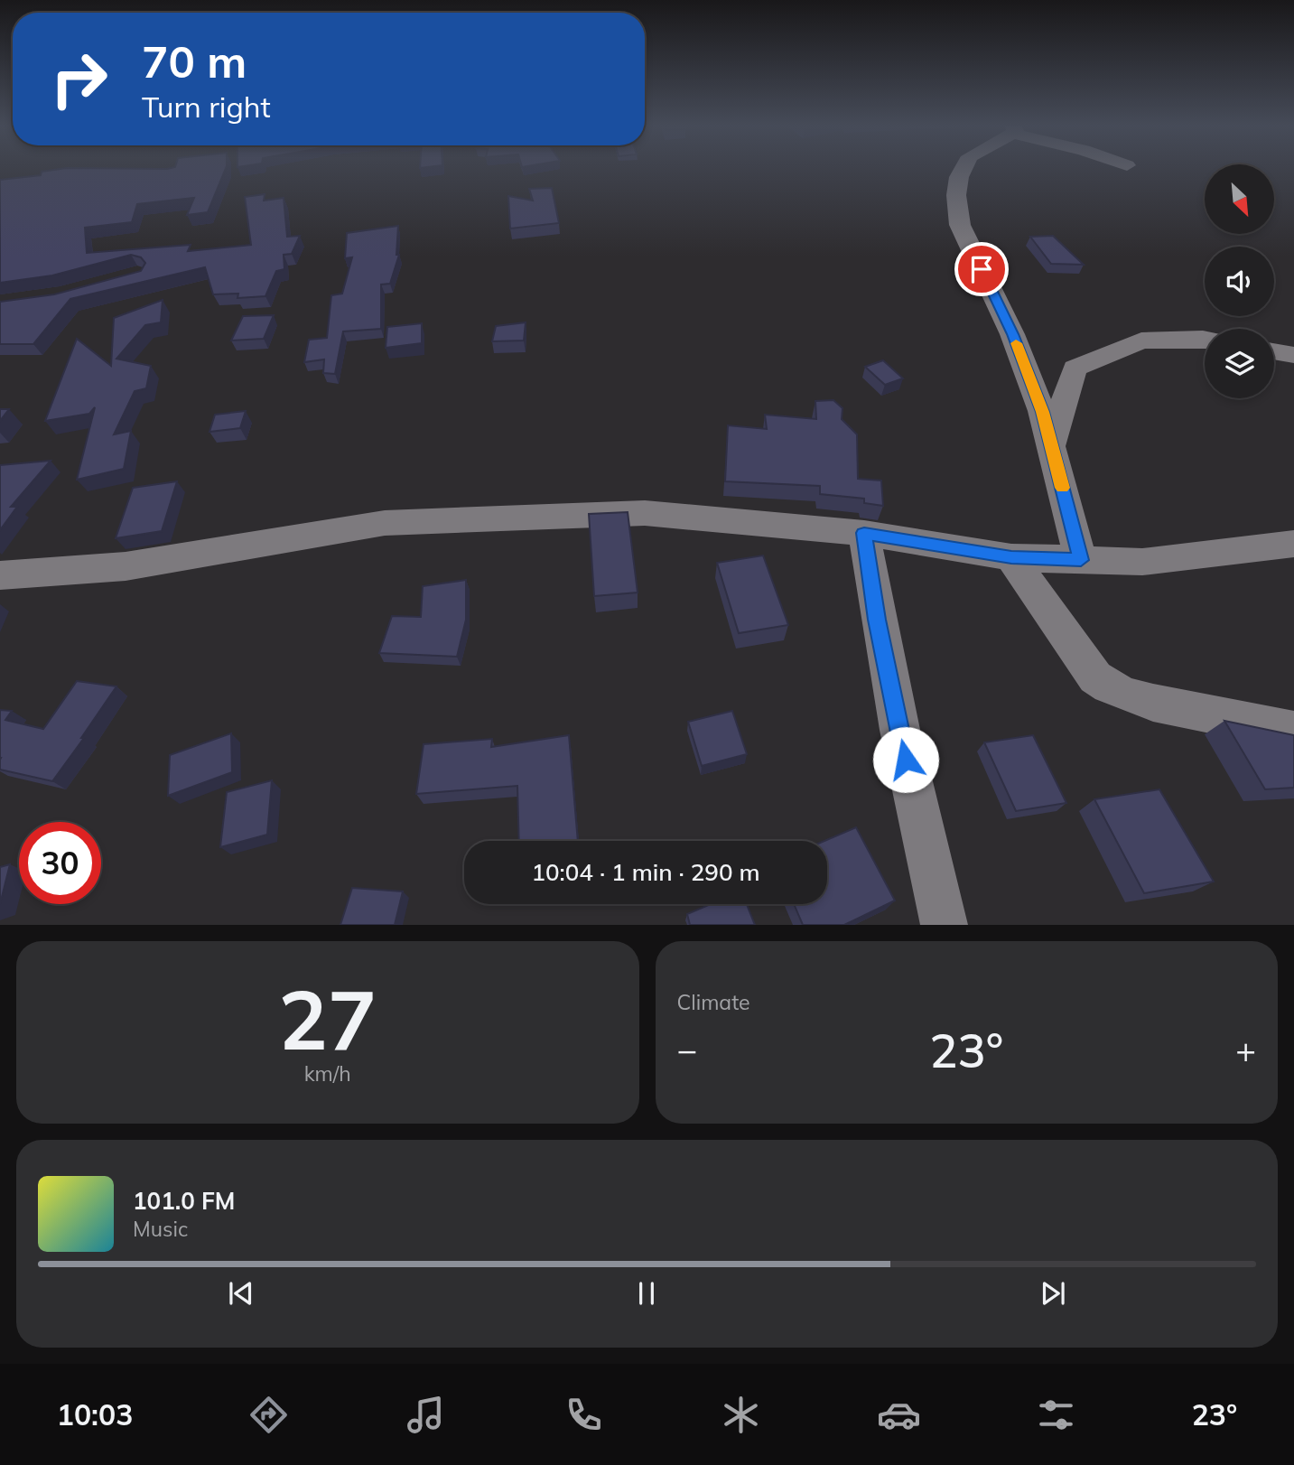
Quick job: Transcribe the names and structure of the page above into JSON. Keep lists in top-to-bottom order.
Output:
{
  "north": "bottom right",
  "page": {
    "turn": ["70 m", "Turn right"],
    "limit": "30",
    "trip": "10:04 · 1 min · 290 m",
    "tile": [
      ["27", "km/h"],
      "Climate"
    ],
    "heat": ["−", "23°", "+"],
    "song": ["101.0 FM", "Music"],
    "tabs": ["10:03", "23°"]
  }
}
